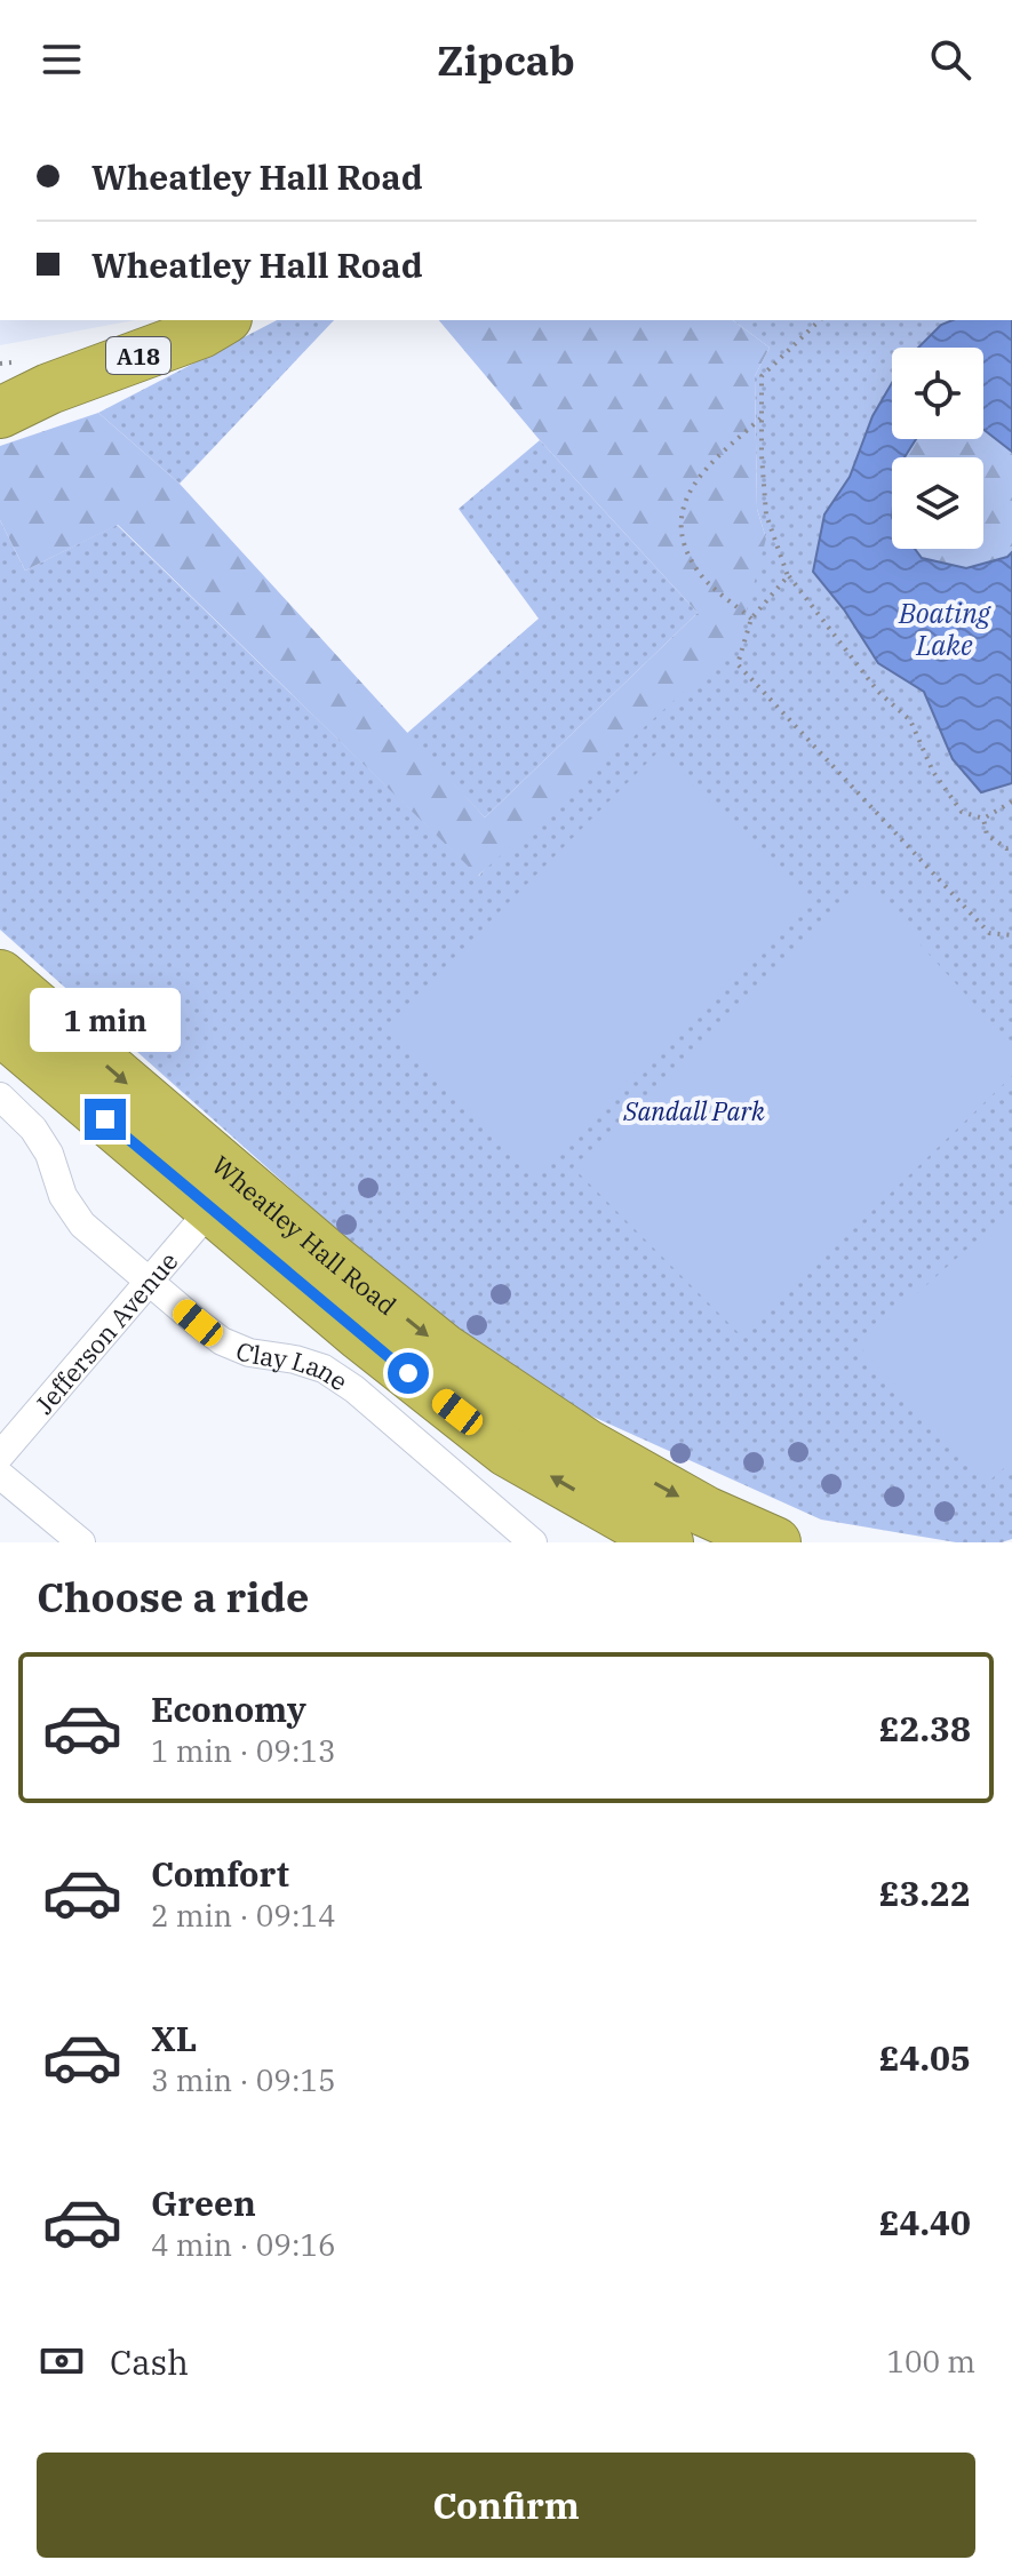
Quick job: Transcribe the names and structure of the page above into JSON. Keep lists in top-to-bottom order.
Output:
{
  "streets": {
    "highway": ["A18", "Wheatley Hall Road"],
    "street": ["Jefferson Avenue", "Clay Lane"]
  },
  "crossings": [
    ["Wheatley Hall Road", "Jefferson Avenue"],
    ["Jefferson Avenue", "Clay Lane"]
  ],
  "water": ["Boating Lake"],
  "parks": ["Sandall Park"],
  "page": {
    "header": "Zipcab",
    "banner": ["Wheatley Hall Road", "Wheatley Hall Road"],
    "bubble": "1 min",
    "heading": "Choose a ride",
    "list": [
      {
        "name": "Economy",
        "note": "1 min · 09:13",
        "value": "£2.38"
      },
      {
        "name": "Comfort",
        "note": "2 min · 09:14",
        "value": "£3.22"
      },
      {
        "name": "XL",
        "note": "3 min · 09:15",
        "value": "£4.05"
      },
      {
        "name": "Green",
        "note": "4 min · 09:16",
        "value": "£4.40"
      }
    ],
    "pay": ["Cash", "100 m"],
    "buttons": "Confirm"
  }
}
